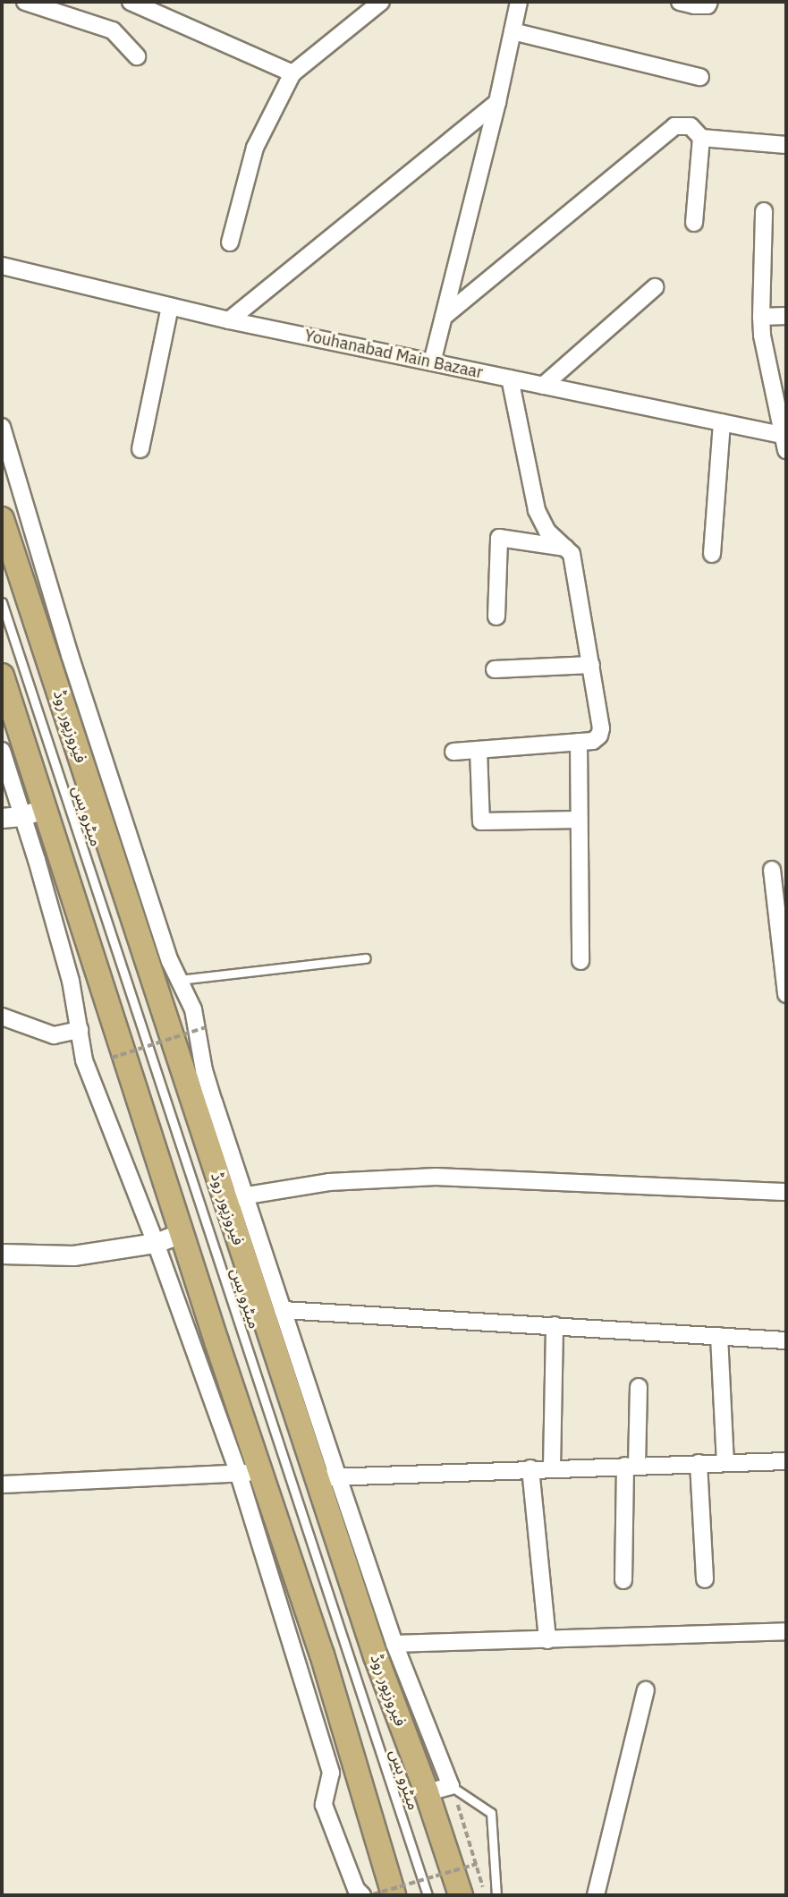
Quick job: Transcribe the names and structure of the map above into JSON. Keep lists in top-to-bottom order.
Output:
{
  "streets": {
    "main road": ["فیروزپور روڈ"],
    "street": ["Youhanabad Main Bazaar"],
    "lane": ["میٹرو بس"]
  }
}
